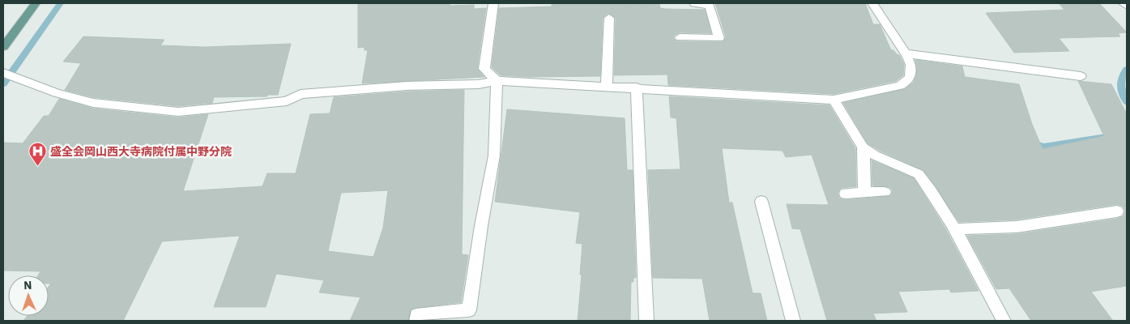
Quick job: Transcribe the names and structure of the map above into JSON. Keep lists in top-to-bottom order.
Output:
{
  "places": {
    "hospital": ["盛全会岡山西大寺病院付属中野分院"]
  },
  "north": "top"
}
